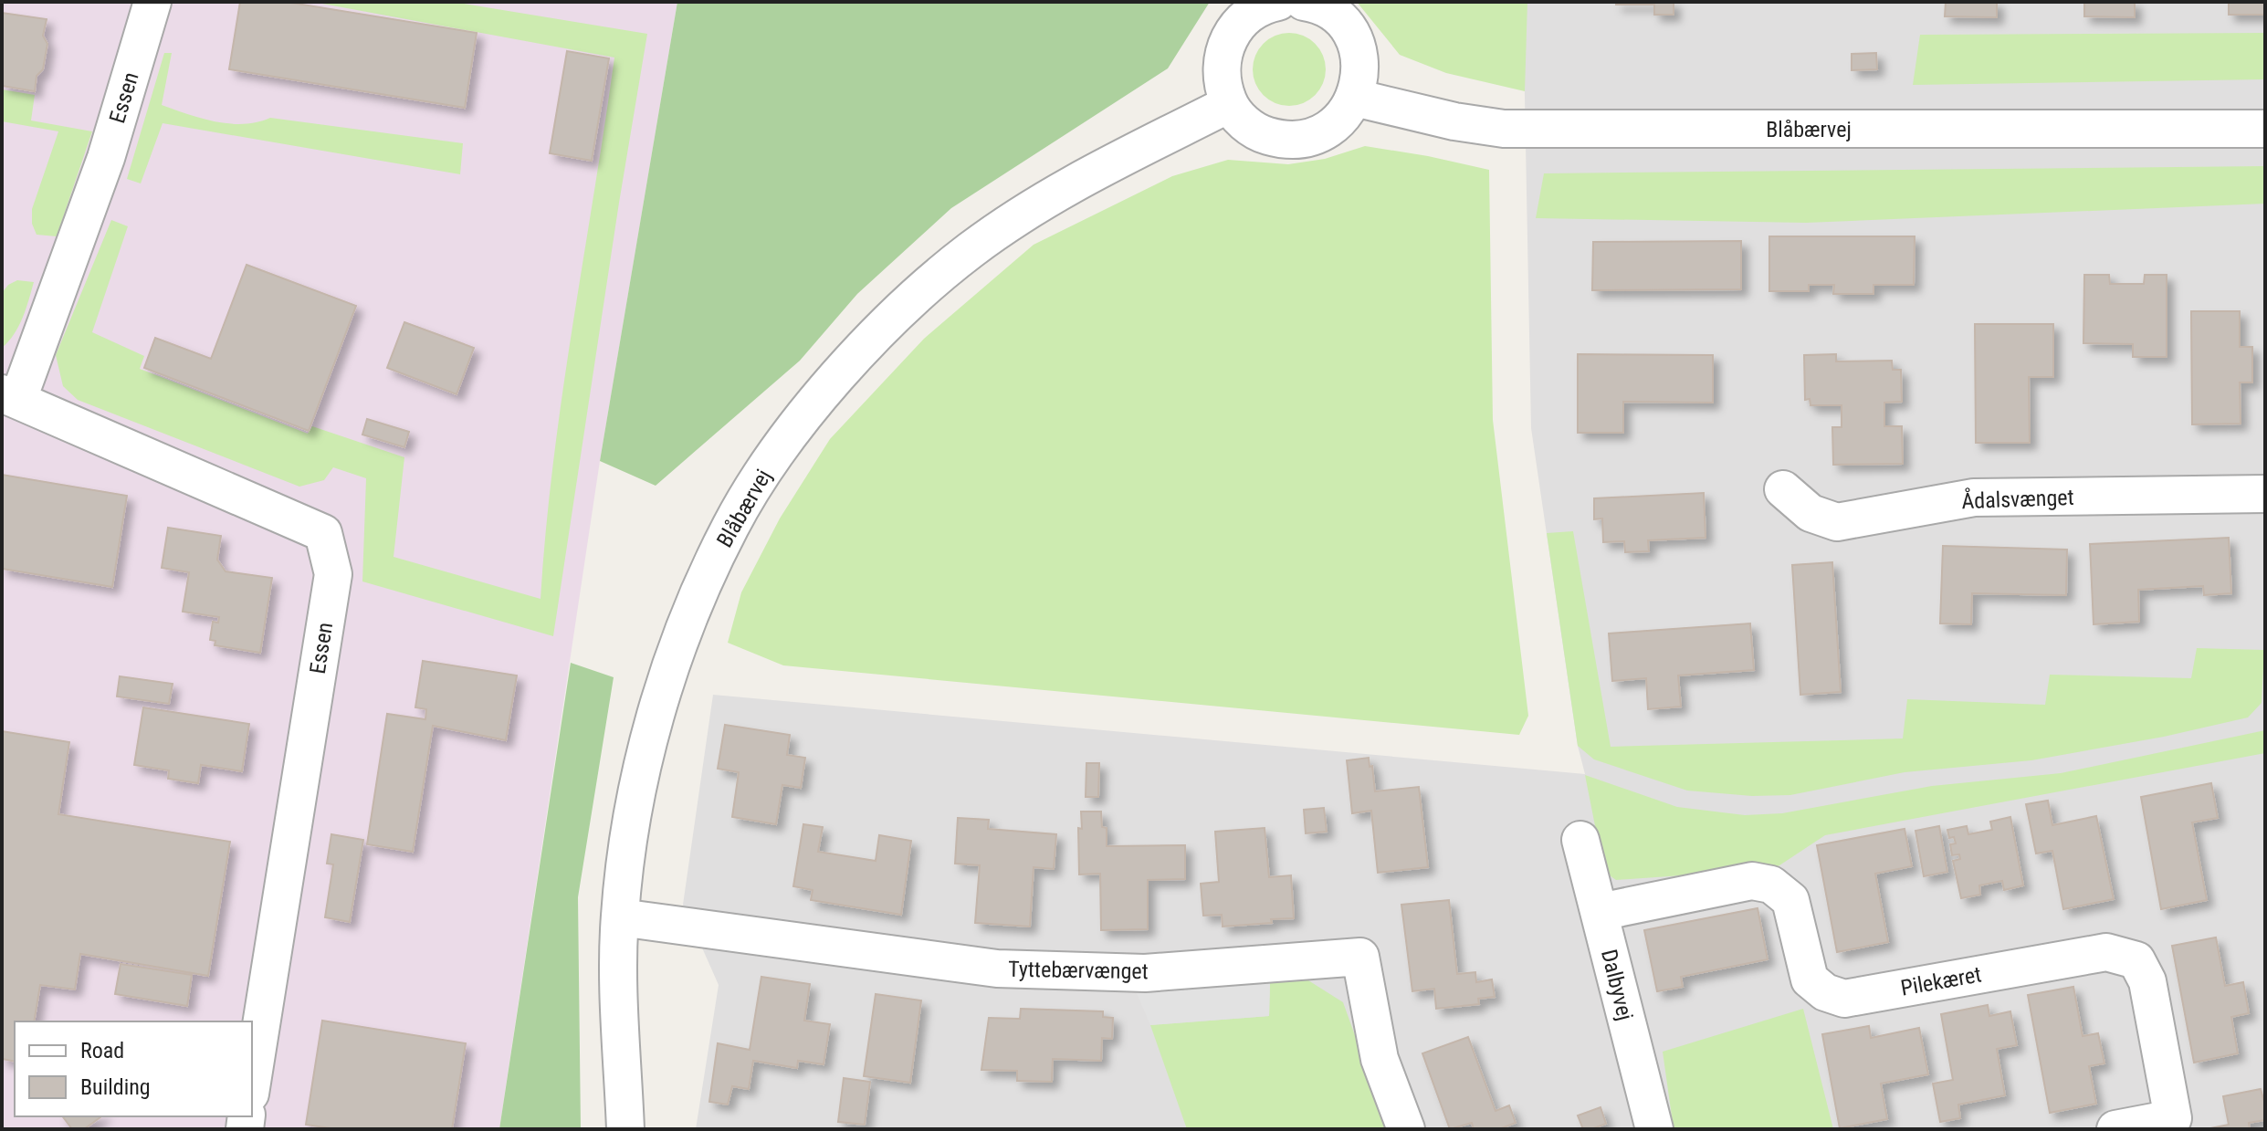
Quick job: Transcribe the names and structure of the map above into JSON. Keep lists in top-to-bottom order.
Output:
{
  "streets": {
    "street": [
      "Essen",
      "Blåbærvej",
      "Ådalsvænget",
      "Tyttebærvænget",
      "Pilekæret",
      "Dalbyvej"
    ]
  },
  "crossings": [
    ["Blåbærvej", "Tyttebærvænget"],
    ["Pilekæret", "Dalbyvej"]
  ],
  "legend": ["Road", "Building"]
}
